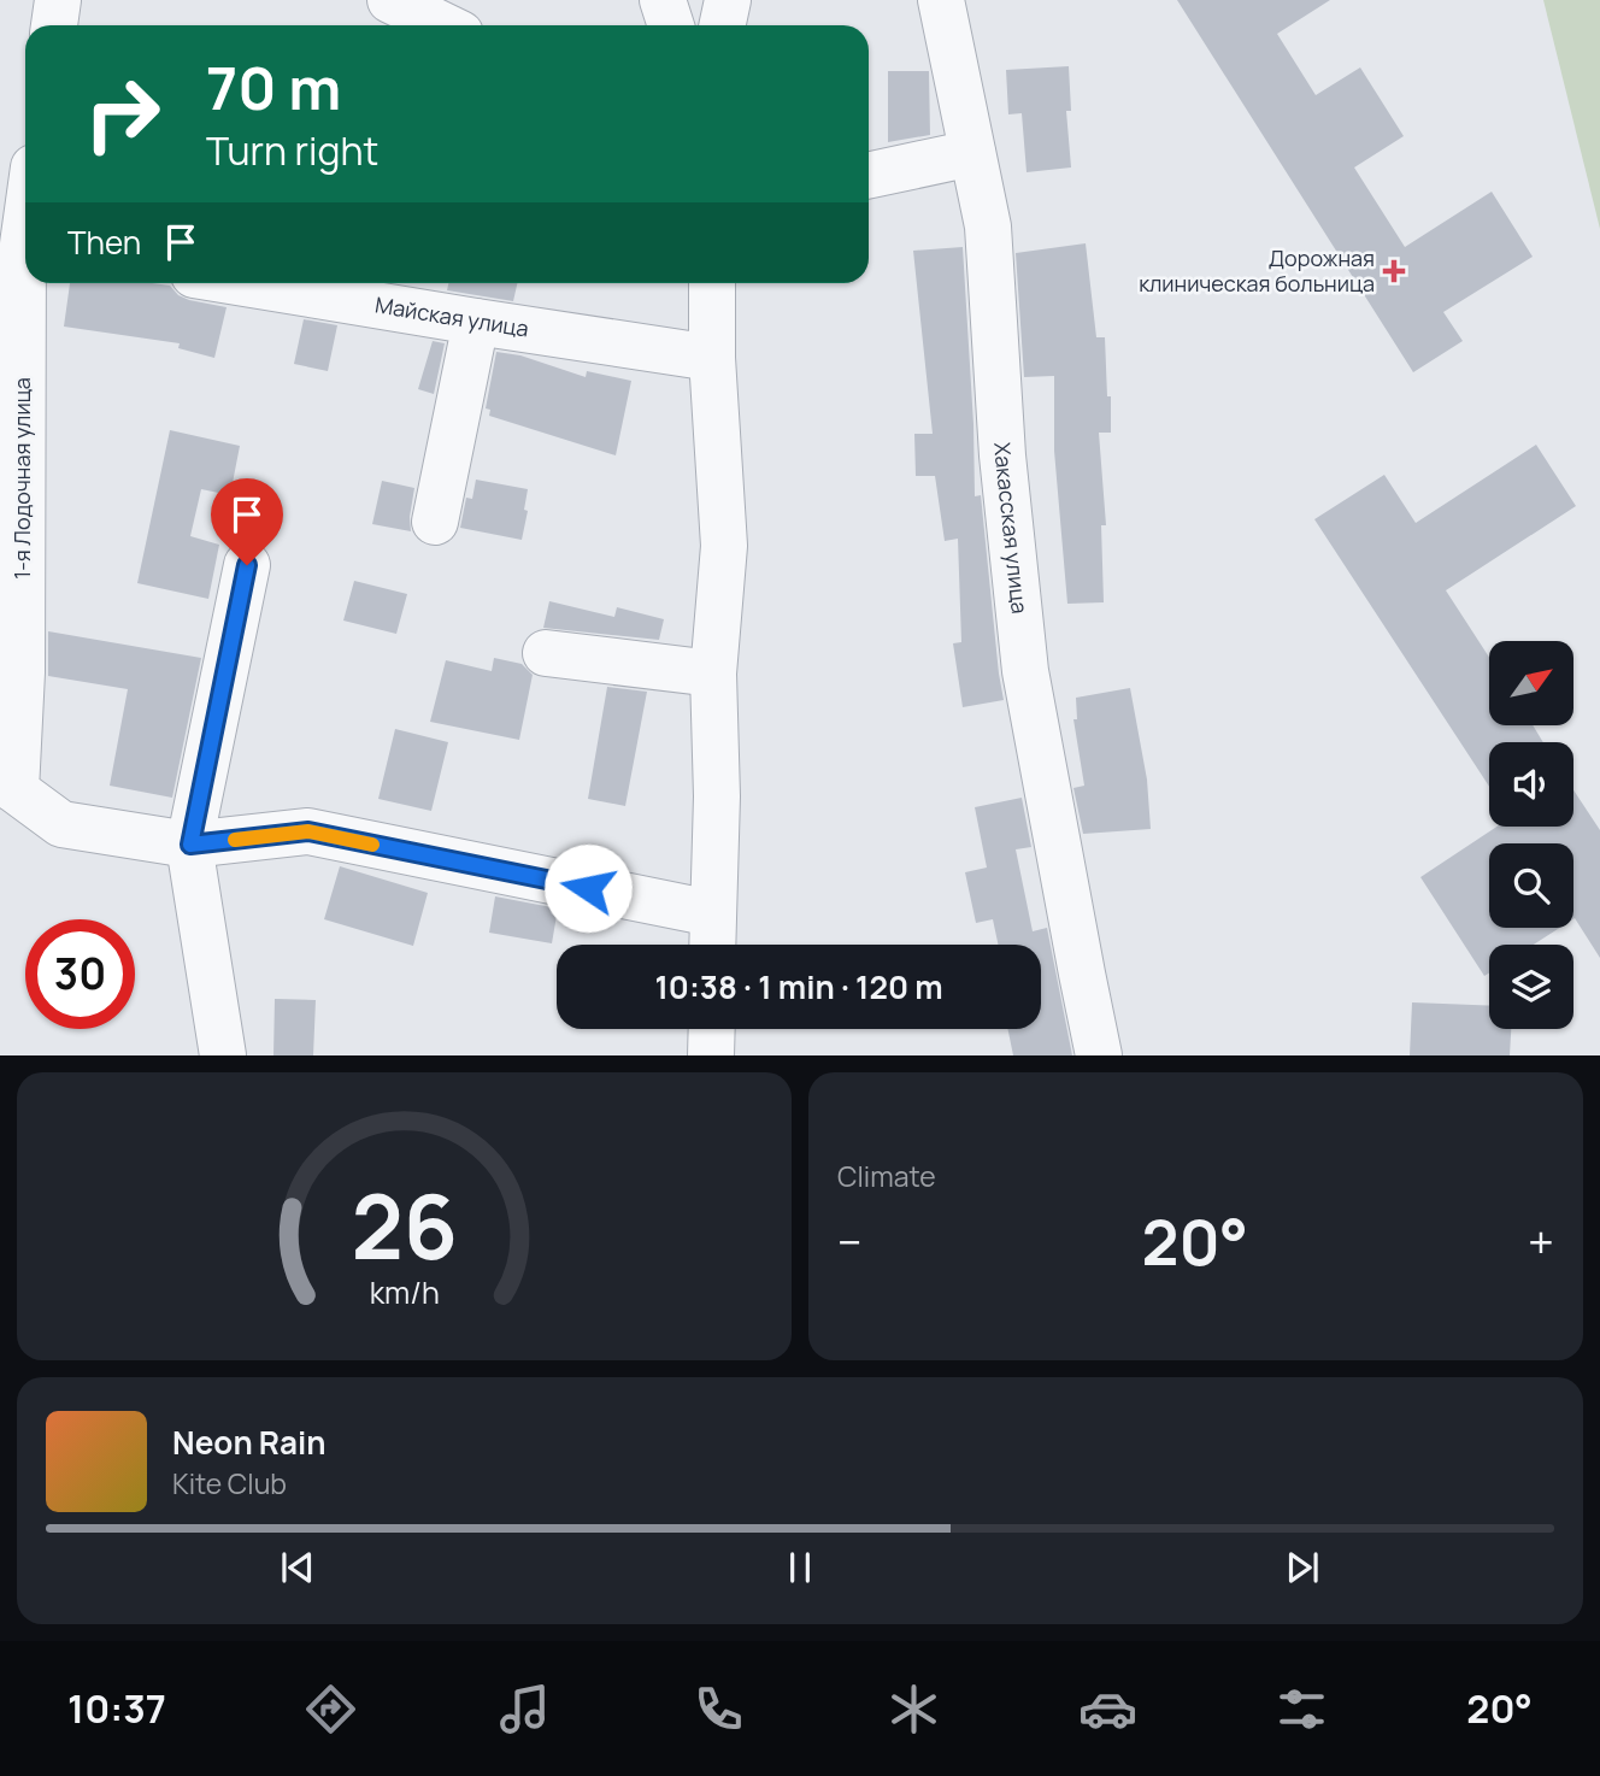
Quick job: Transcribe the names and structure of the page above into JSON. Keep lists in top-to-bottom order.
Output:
{
  "streets": {
    "street": ["Майская улица", "1-я Лодочная улица", "Хакасская улица"]
  },
  "places": {
    "health": ["Дорожная клиническая больница"]
  },
  "north": "top right",
  "page": {
    "turn": ["70 m", "Turn right"],
    "then": "Then",
    "limit": "30",
    "trip": "10:38 · 1 min · 120 m",
    "tile": "Climate",
    "heat": ["−", "20°", "+"],
    "song": ["Neon Rain", "Kite Club"],
    "tabs": ["10:37", "20°"],
    "gauge": ["26", "km/h"]
  }
}
